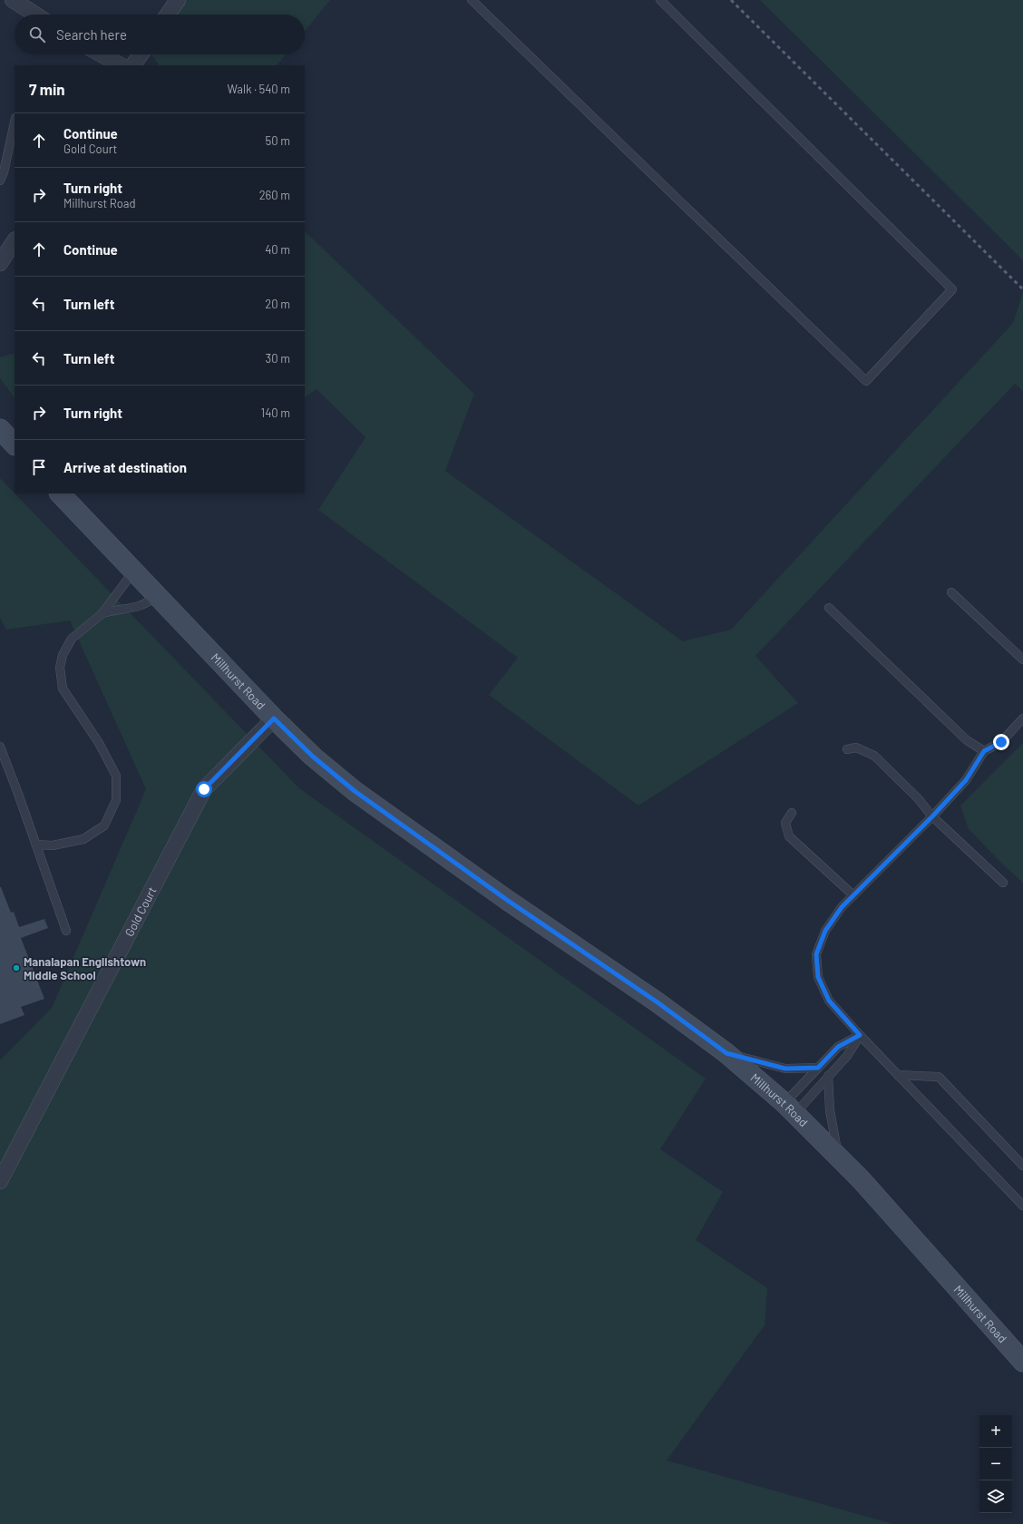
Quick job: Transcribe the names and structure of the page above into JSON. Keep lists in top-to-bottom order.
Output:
{
  "streets": {
    "street": ["Millhurst Road", "Gold Court"]
  },
  "crossings": [
    ["Millhurst Road", "Gold Court"]
  ],
  "places": ["Manalapan Englishtown Middle School"],
  "page": {
    "search": "Search here",
    "heading": ["7 min", "Walk · 540 m"],
    "list": [
      ["Continue", "Gold Court", "50 m"],
      ["Turn right", "Millhurst Road", "260 m"],
      ["Continue", "40 m"],
      ["Turn left", "20 m"],
      ["Turn left", "30 m"],
      ["Turn right", "140 m"],
      "Arrive at destination"
    ],
    "map_buttons": ["+", "−"]
  }
}
